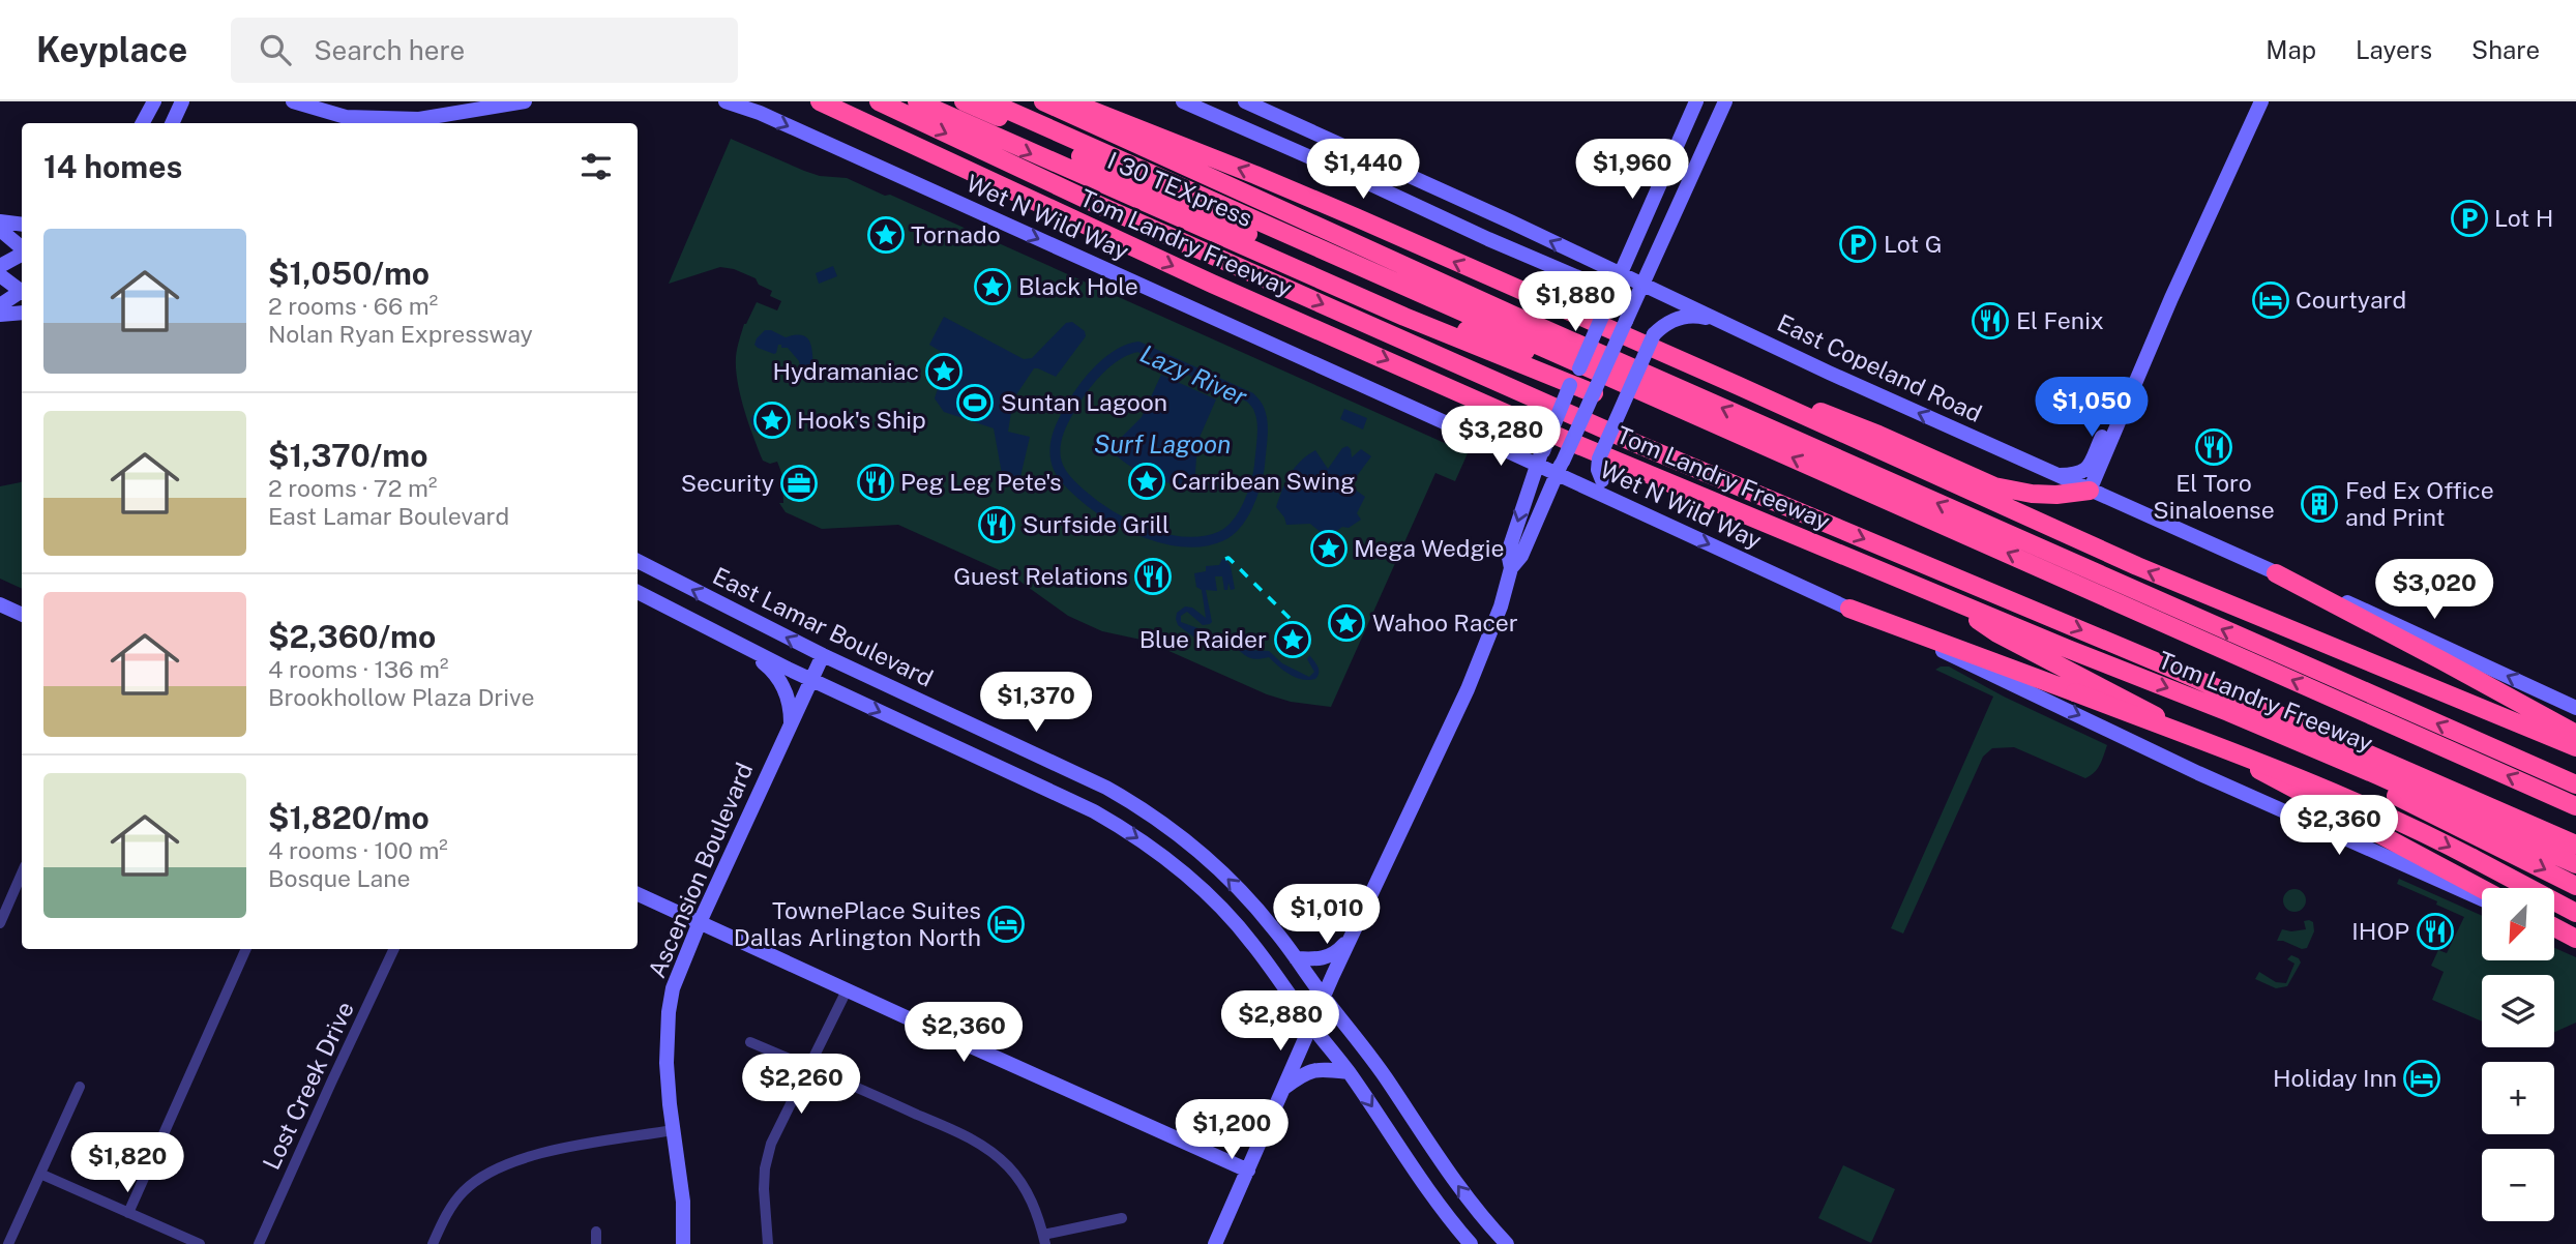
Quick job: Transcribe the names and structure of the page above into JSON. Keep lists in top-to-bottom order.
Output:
{
  "streets": {
    "highway": ["I 30 TEXpress", "Tom Landry Freeway"],
    "main road": [
      "Wet N Wild Way",
      "East Copeland Road",
      "East Lamar Boulevard",
      "Ascension Boulevard"
    ],
    "street": ["Lost Creek Drive"]
  },
  "crossings": [
    ["East Lamar Boulevard", "Ascension Boulevard"]
  ],
  "one_way": ["Wet N Wild Way", "East Copeland Road"],
  "water": ["Lazy River", "Surf Lagoon"],
  "places": {
    "parking": ["Lot H", "Lot G"],
    "place": [
      "Tornado",
      "Black Hole",
      "Hydramaniac",
      "Hook's Ship",
      "Carribean Swing",
      "Mega Wedgie",
      "Wahoo Racer",
      "Blue Raider"
    ],
    "hotel": ["Courtyard", "TownePlace Suites Dallas Arlington North", "Holiday Inn"],
    "restaurant": [
      "El Fenix",
      "El Toro Sinaloense",
      "Peg Leg Pete's",
      "Surfside Grill",
      "Guest Relations",
      "IHOP"
    ],
    "sports": ["Suntan Lagoon"],
    "office": ["Security"],
    "building": ["Fed Ex Office and Print"]
  },
  "north": "bottom left",
  "page": {
    "header": "Keyplace",
    "search": "Search here",
    "nav": ["Map", "Layers", "Share"],
    "heading": "14 homes",
    "price": [
      "$1,440",
      "$1,960",
      "$1,880",
      "$1,050",
      "$3,280",
      "$3,020",
      "$1,370",
      "$2,360",
      "$1,010",
      "$2,880",
      "$2,360",
      "$2,260",
      "$1,200",
      "$1,820"
    ],
    "list": [
      {
        "name": "$1,050/mo",
        "note": "2 rooms · 66 m² · Nolan Ryan Expressway"
      },
      {
        "name": "$1,370/mo",
        "note": "2 rooms · 72 m² · East Lamar Boulevard"
      },
      {
        "name": "$2,360/mo",
        "note": "4 rooms · 136 m² · Brookhollow Plaza Drive"
      },
      {
        "name": "$1,820/mo",
        "note": "4 rooms · 100 m² · Bosque Lane"
      }
    ],
    "map_buttons": ["+", "−"]
  }
}
